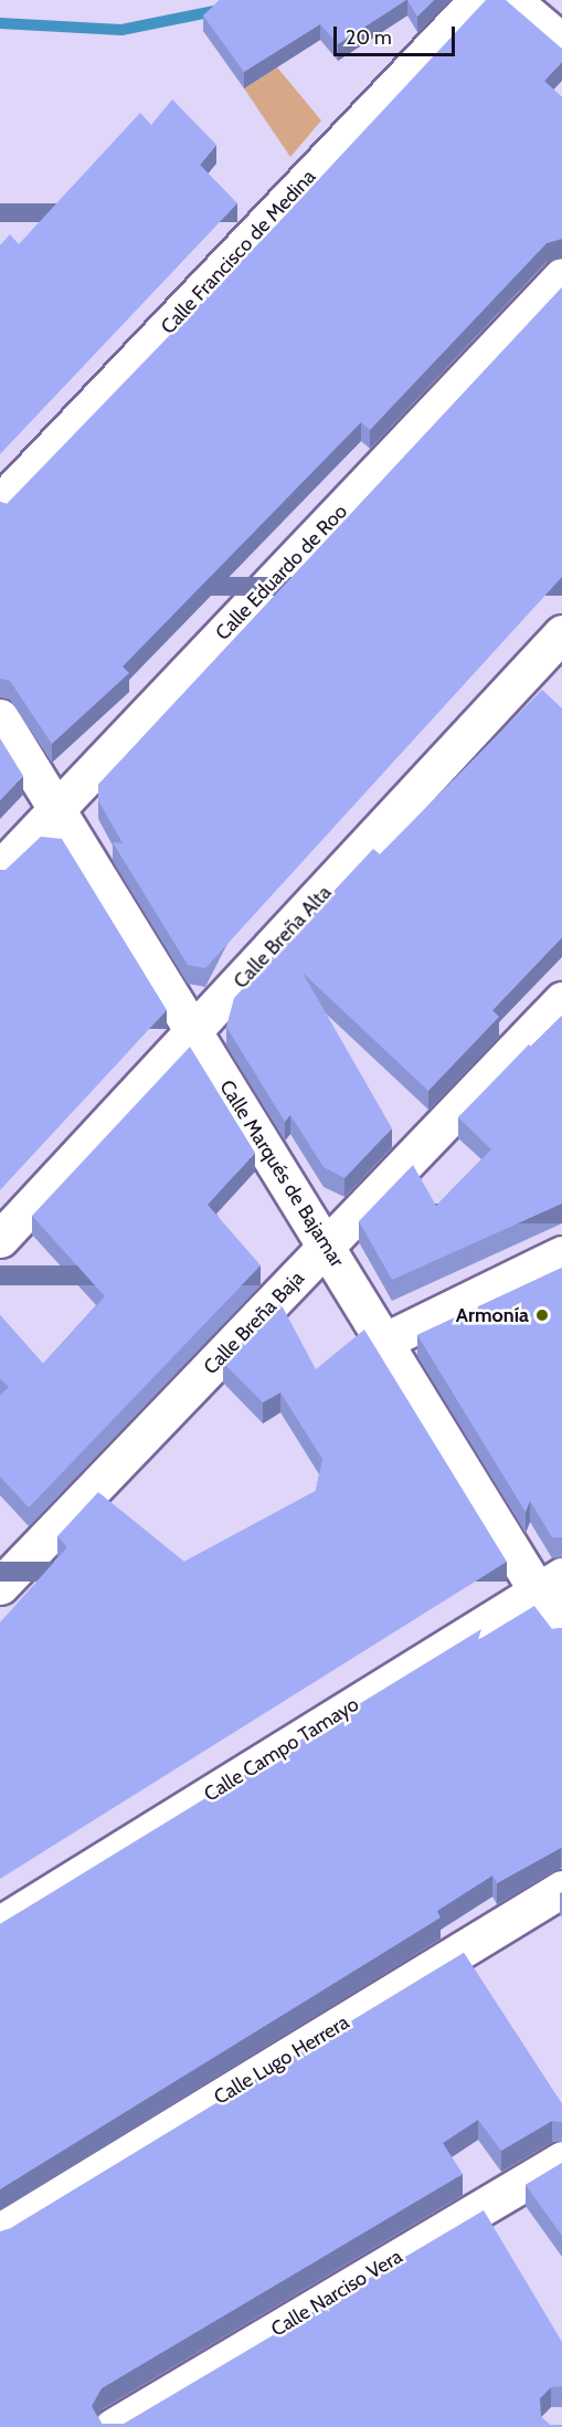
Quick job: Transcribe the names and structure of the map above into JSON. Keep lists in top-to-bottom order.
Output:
{
  "streets": {
    "street": [
      "Calle Francisco de Medina",
      "Calle Eduardo de Roo",
      "Calle Breña Alta",
      "Calle Marqués de Bajamar",
      "Calle Breña Baja",
      "Calle Campo Tamayo",
      "Calle Lugo Herrera",
      "Calle Narciso Vera"
    ]
  },
  "crossings": [
    ["Calle Eduardo de Roo", "Calle Marqués de Bajamar"],
    ["Calle Breña Alta", "Calle Marqués de Bajamar"],
    ["Calle Marqués de Bajamar", "Calle Breña Baja"],
    ["Calle Marqués de Bajamar", "Calle Campo Tamayo"]
  ],
  "places": ["Armonía"],
  "scale_bar": "20 m"
}
